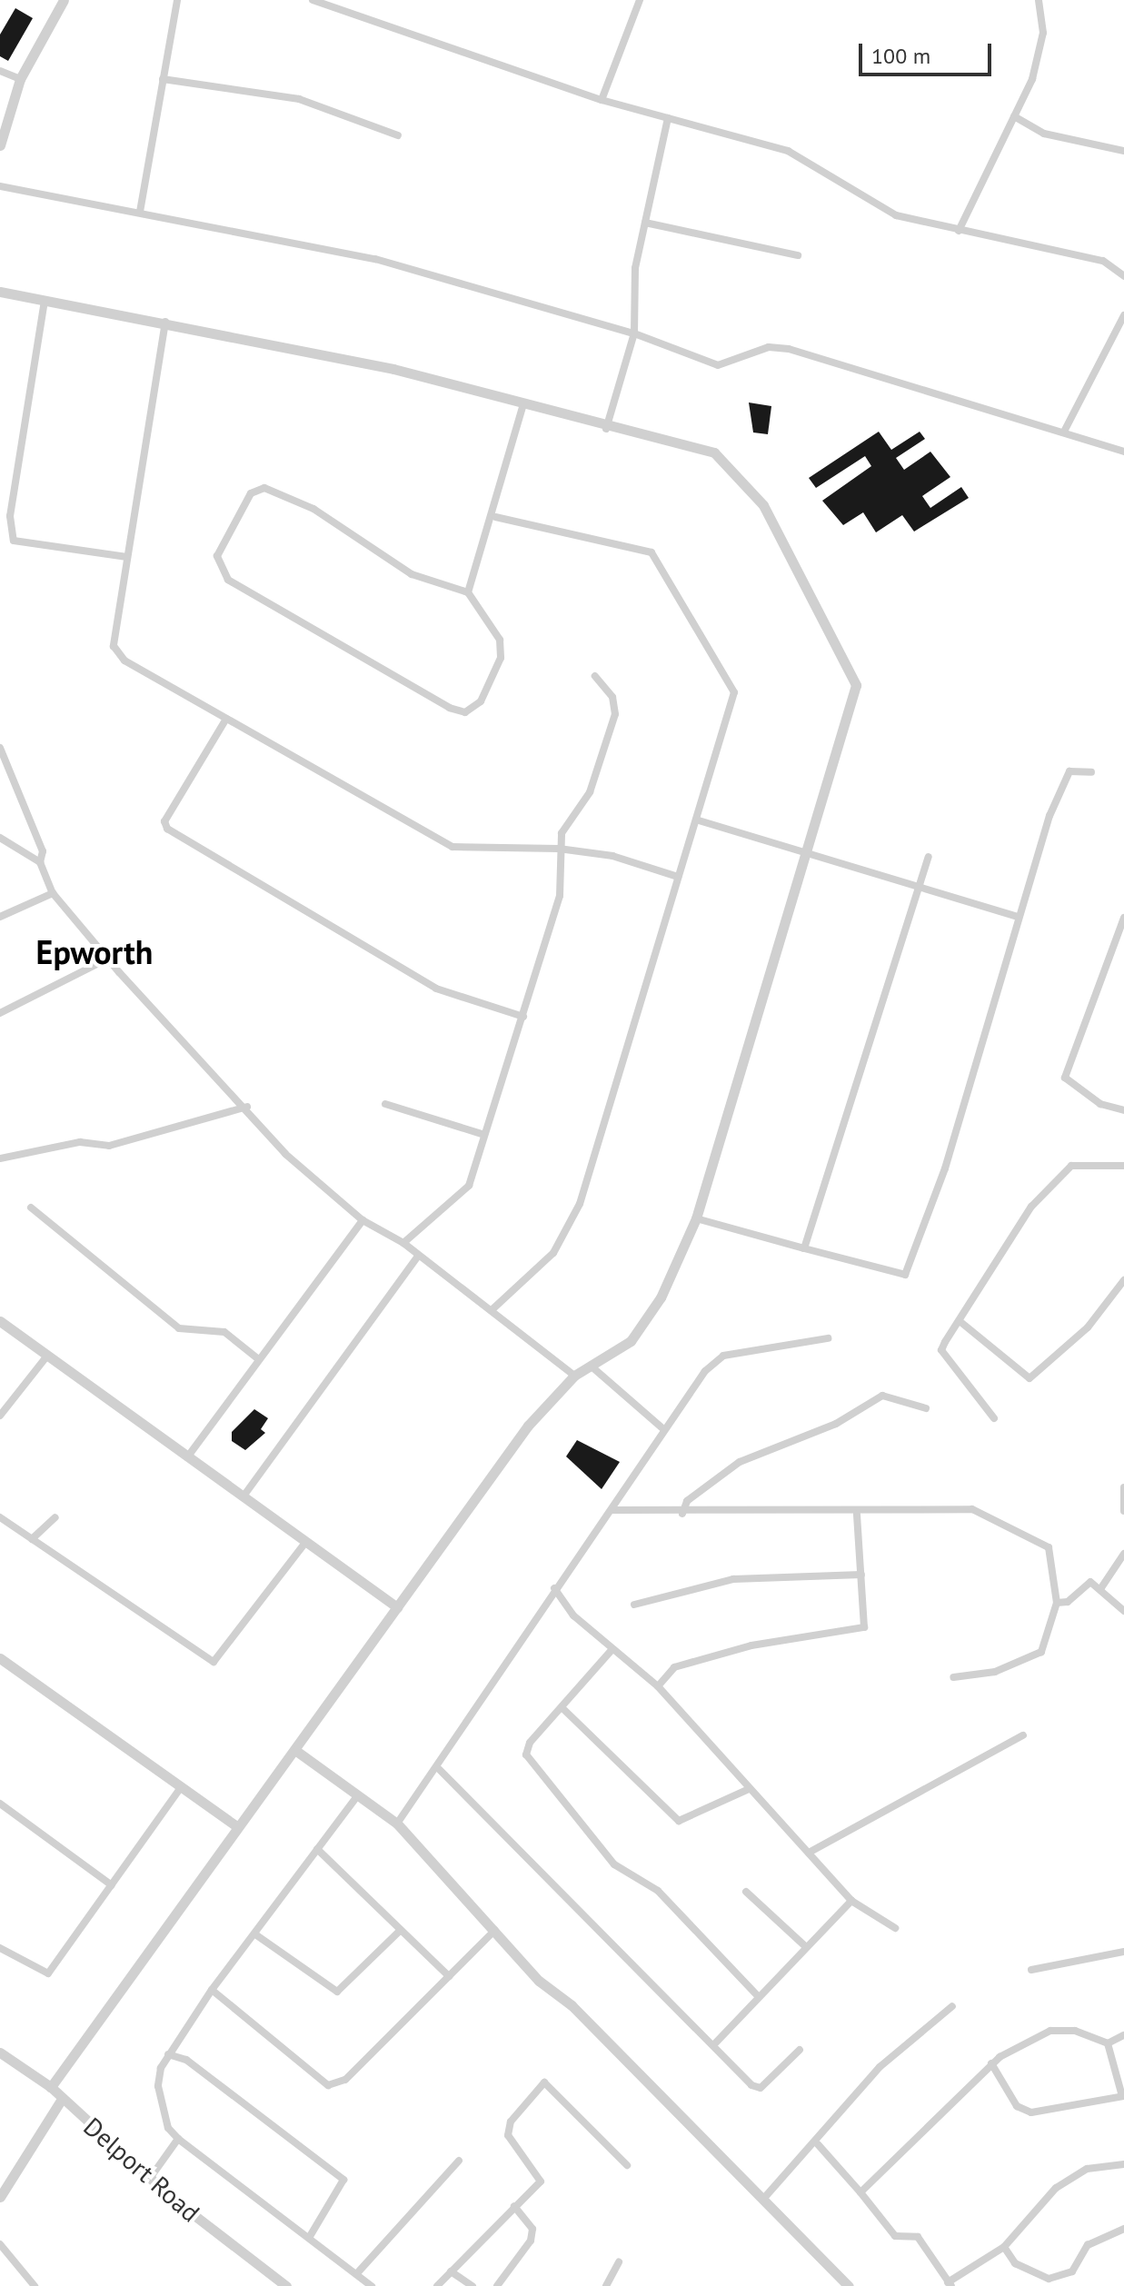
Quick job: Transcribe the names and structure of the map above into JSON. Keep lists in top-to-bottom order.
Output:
{
  "streets": {
    "street": ["Delport Road"]
  },
  "districts": ["Epworth"],
  "scale_bar": "100 m"
}
